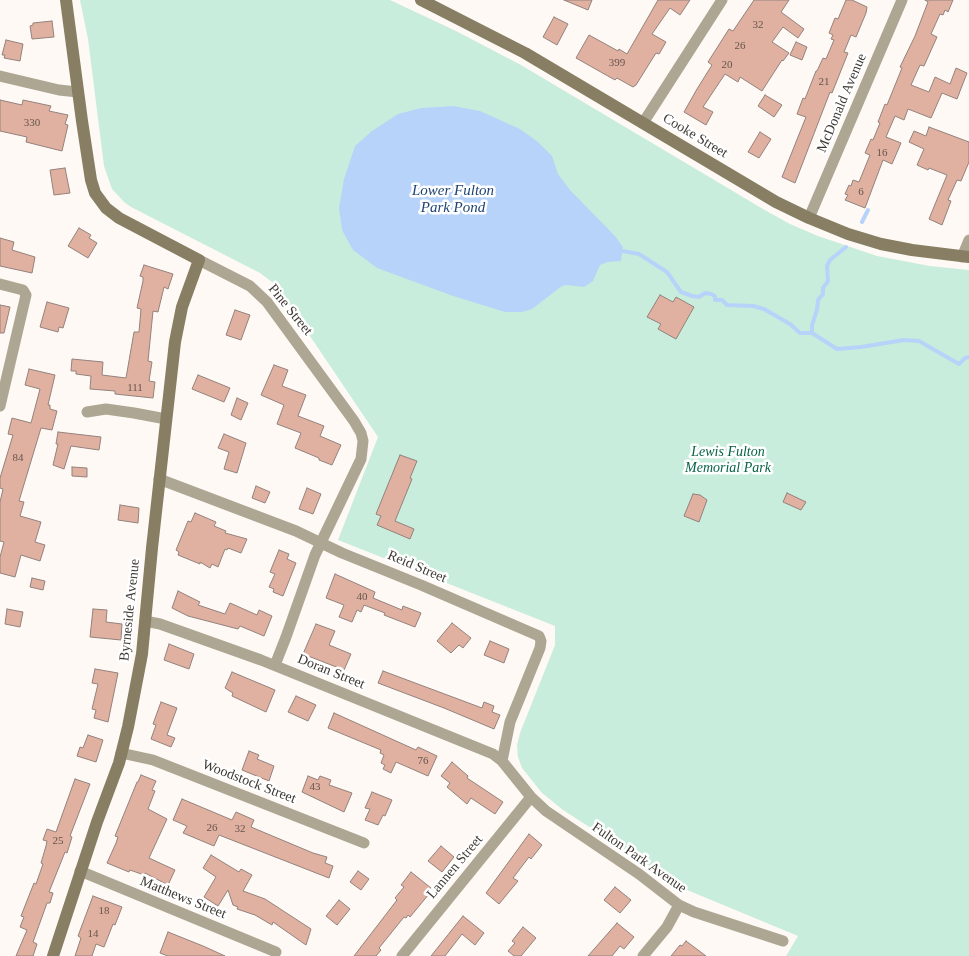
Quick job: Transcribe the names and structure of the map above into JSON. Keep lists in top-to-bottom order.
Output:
{
  "streets": {
    "street": [
      "McDonald Avenue",
      "Cooke Street",
      "Pine Street",
      "Reid Street",
      "Byrneside Avenue",
      "Doran Street",
      "Woodstock Street",
      "Fulton Park Avenue",
      "Lannen Street",
      "Matthews Street"
    ]
  },
  "crossings": [
    ["McDonald Avenue", "Cooke Street"],
    ["Pine Street", "Reid Street"],
    ["Pine Street", "Byrneside Avenue"],
    ["Pine Street", "Doran Street"],
    ["Reid Street", "Byrneside Avenue"],
    ["Reid Street", "Doran Street"],
    ["Reid Street", "Fulton Park Avenue"],
    ["Byrneside Avenue", "Doran Street"],
    ["Byrneside Avenue", "Woodstock Street"],
    ["Byrneside Avenue", "Matthews Street"],
    ["Doran Street", "Fulton Park Avenue"],
    ["Fulton Park Avenue", "Lannen Street"]
  ],
  "water": ["Lower Fulton Park Pond"],
  "parks": ["Lewis Fulton Memorial Park"],
  "house_numbers": [
    "32",
    "26",
    "399",
    "20",
    "21",
    "330",
    "16",
    "6",
    "111",
    "84",
    "40",
    "76",
    "43",
    "26",
    "32",
    "25",
    "18",
    "14"
  ]
}
